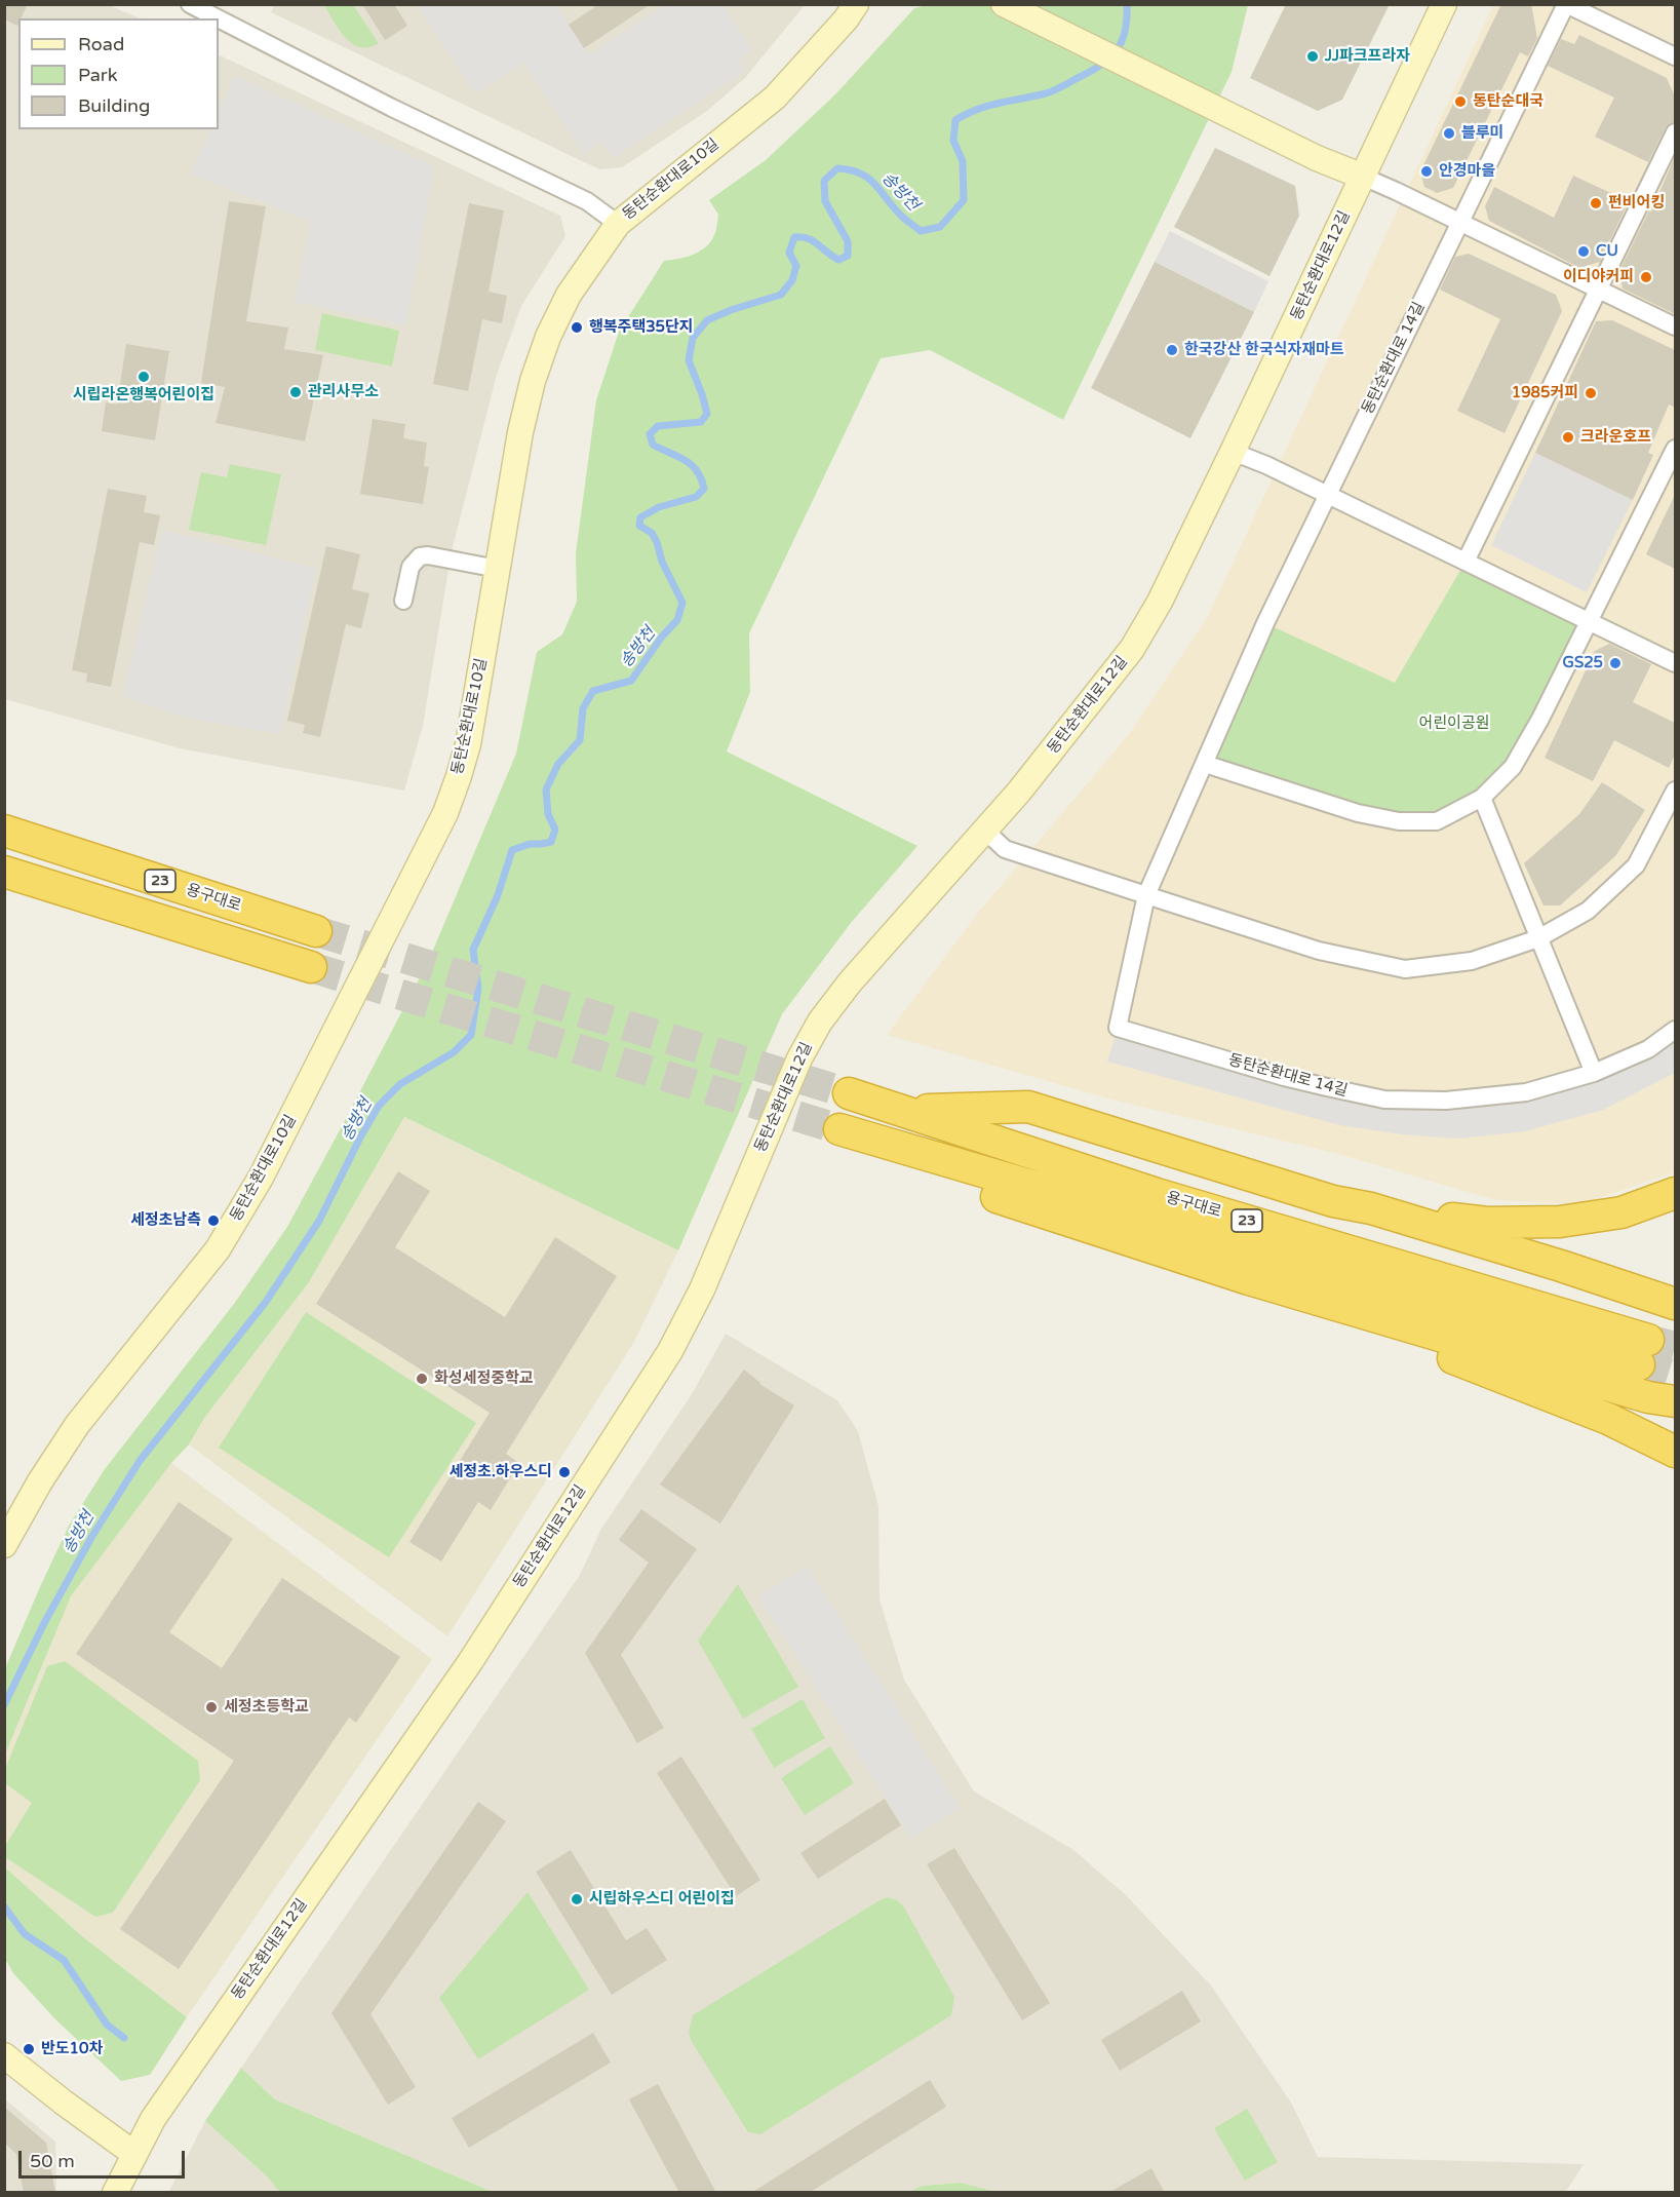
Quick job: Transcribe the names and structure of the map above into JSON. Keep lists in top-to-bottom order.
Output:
{
  "streets": {
    "highway": ["23", "용구대로"],
    "street": ["동탄순환대로10길", "동탄순환대로12길", "동탄순환대로 14길"]
  },
  "water": ["송방천"],
  "parks": ["어린이공원"],
  "places": [
    "JJ파크프라자",
    "동탄순대국",
    "블루미",
    "안경마을",
    "펀비어킹",
    "CU",
    "이디야커피",
    "행복주택35단지",
    "한국강산 한국식자재마트",
    "시립라온행복어린이집",
    "관리사무소",
    "1985커피",
    "크라운호프",
    "GS25",
    "세정초남측",
    "화성세정중학교",
    "세정초.하우스디",
    "세정초등학교",
    "시립하우스디 어린이집",
    "반도10차"
  ],
  "legend": ["Road", "Park", "Building"],
  "scale_bar": "50 m"
}
